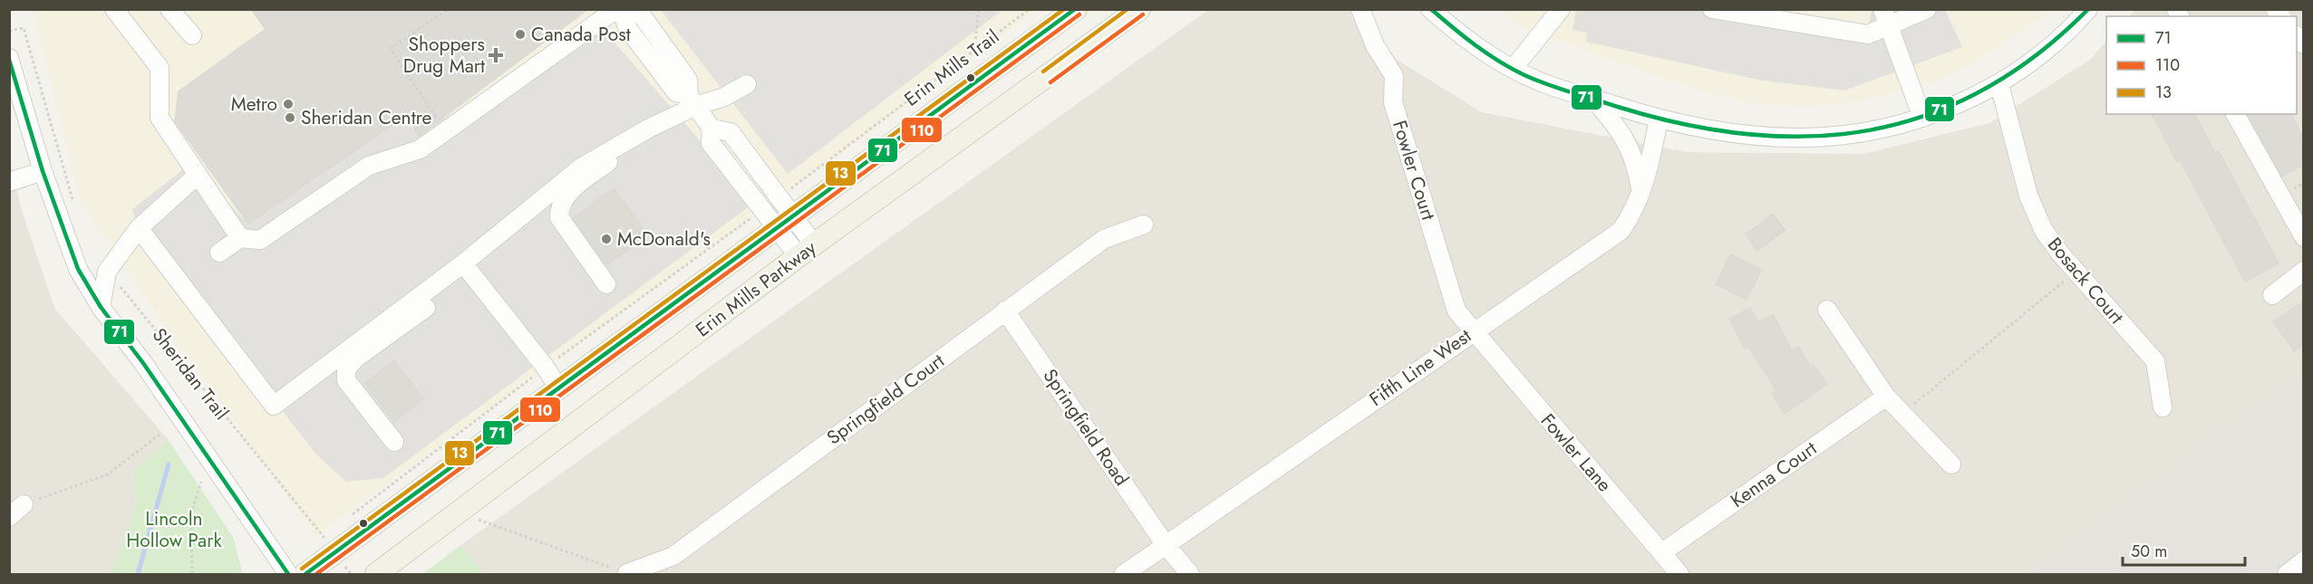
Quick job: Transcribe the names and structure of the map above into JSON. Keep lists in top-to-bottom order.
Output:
{
  "streets": {
    "main road": ["Erin Mills Parkway"],
    "street": [
      "Fowler Court",
      "Bosack Court",
      "Fifth Line West",
      "Springfield Court",
      "Springfield Road",
      "Fowler Lane",
      "Kenna Court"
    ],
    "path": ["Erin Mills Trail", "Sheridan Trail"]
  },
  "crossings": [
    ["Fowler Court", "Fifth Line West"],
    ["Fowler Court", "Fowler Lane"],
    ["Fifth Line West", "Springfield Road"],
    ["Fifth Line West", "Fowler Lane"],
    ["Springfield Court", "Springfield Road"],
    ["Fowler Lane", "Kenna Court"]
  ],
  "parks": ["Lincoln Hollow Park"],
  "places": {
    "other": [
      "Canada Post",
      "Metro",
      "Sheridan Centre",
      "McDonald's"
    ],
    "health": ["Shoppers Drug Mart"]
  },
  "lines": ["transit line 71", "transit line 13", "transit line 110"],
  "legend": ["71", "110", "13"],
  "scale_bar": "50 m"
}
